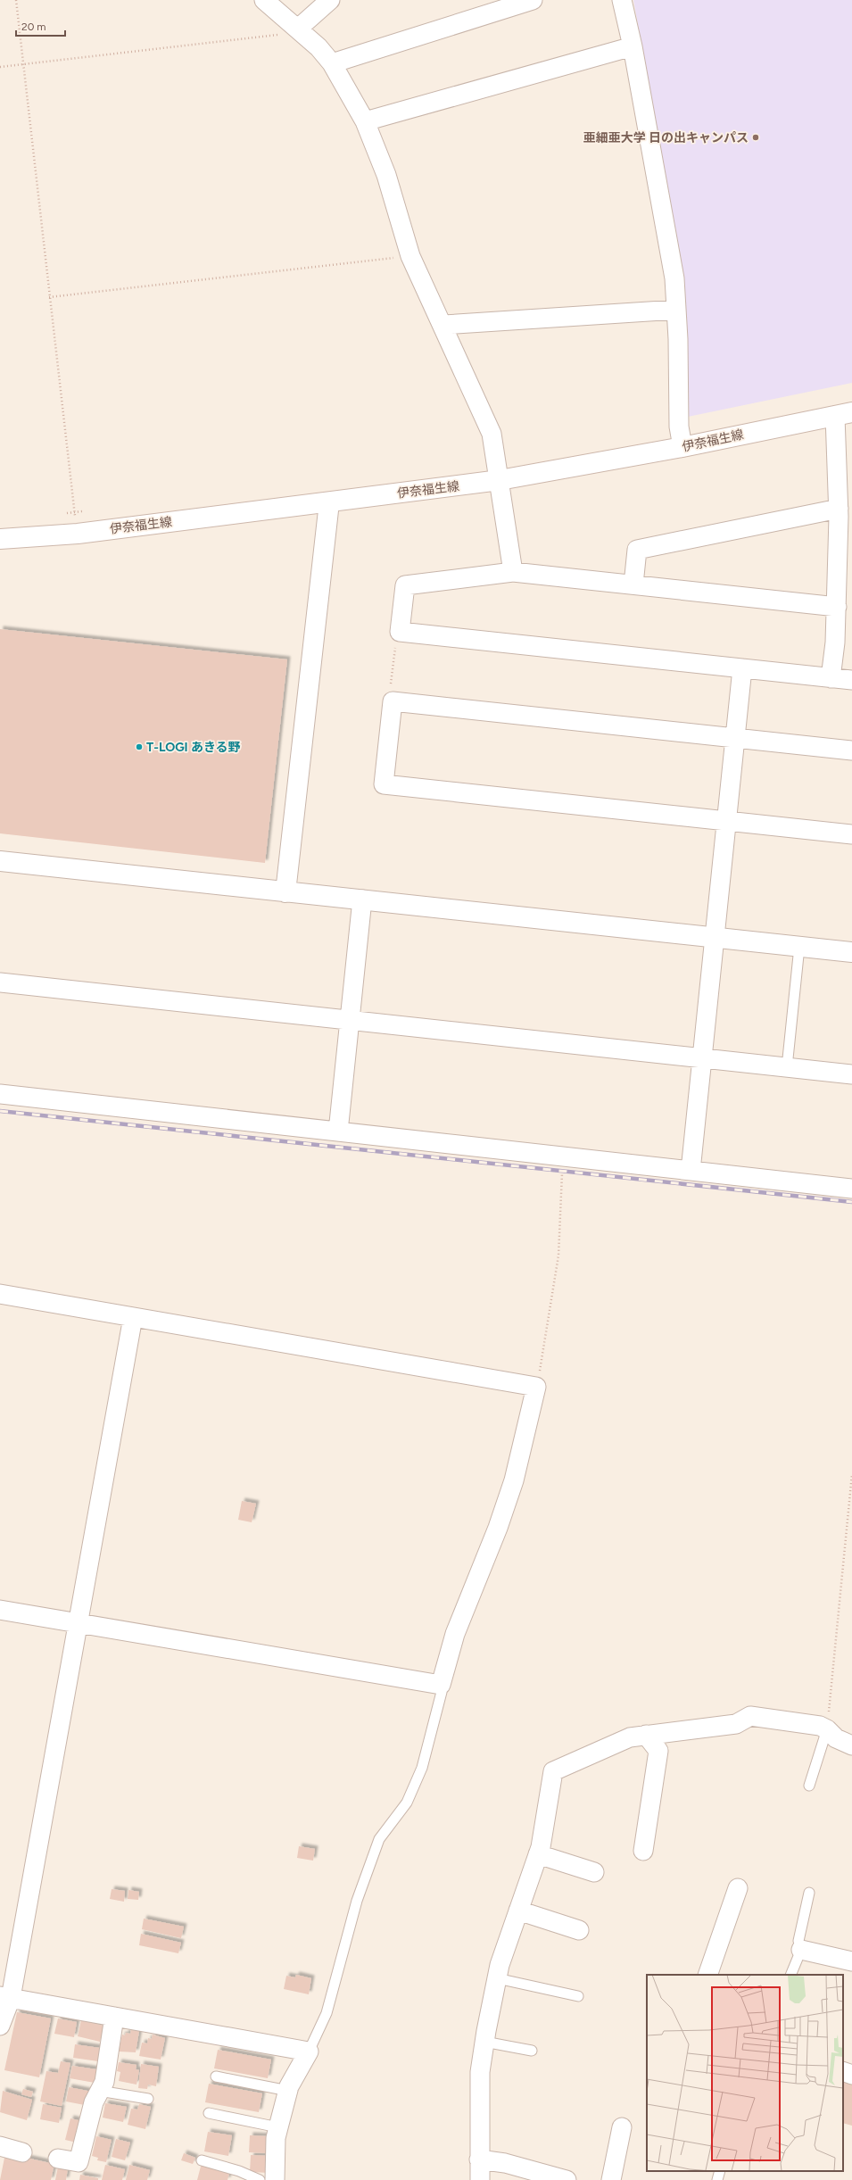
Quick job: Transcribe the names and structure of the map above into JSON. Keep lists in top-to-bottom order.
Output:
{
  "streets": {
    "street": ["伊奈福生線"]
  },
  "places": ["亜細亜大学 日の出キャンパス", "T-LOGI あきる野"],
  "scale_bar": "20 m"
}
